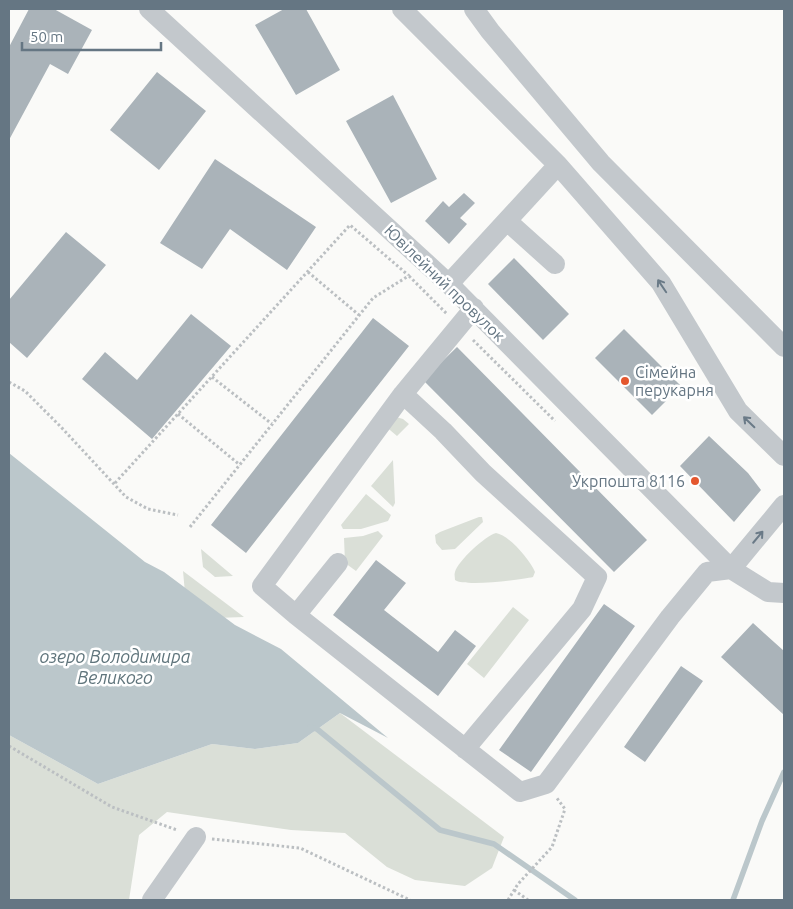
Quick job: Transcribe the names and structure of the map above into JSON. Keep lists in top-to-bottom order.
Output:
{
  "streets": {
    "street": ["Ювілейний провулок"]
  },
  "water": ["озеро Володимира Великого"],
  "places": ["Сімейна перукарня", "Укрпошта 8116"],
  "scale_bar": "50 m"
}
